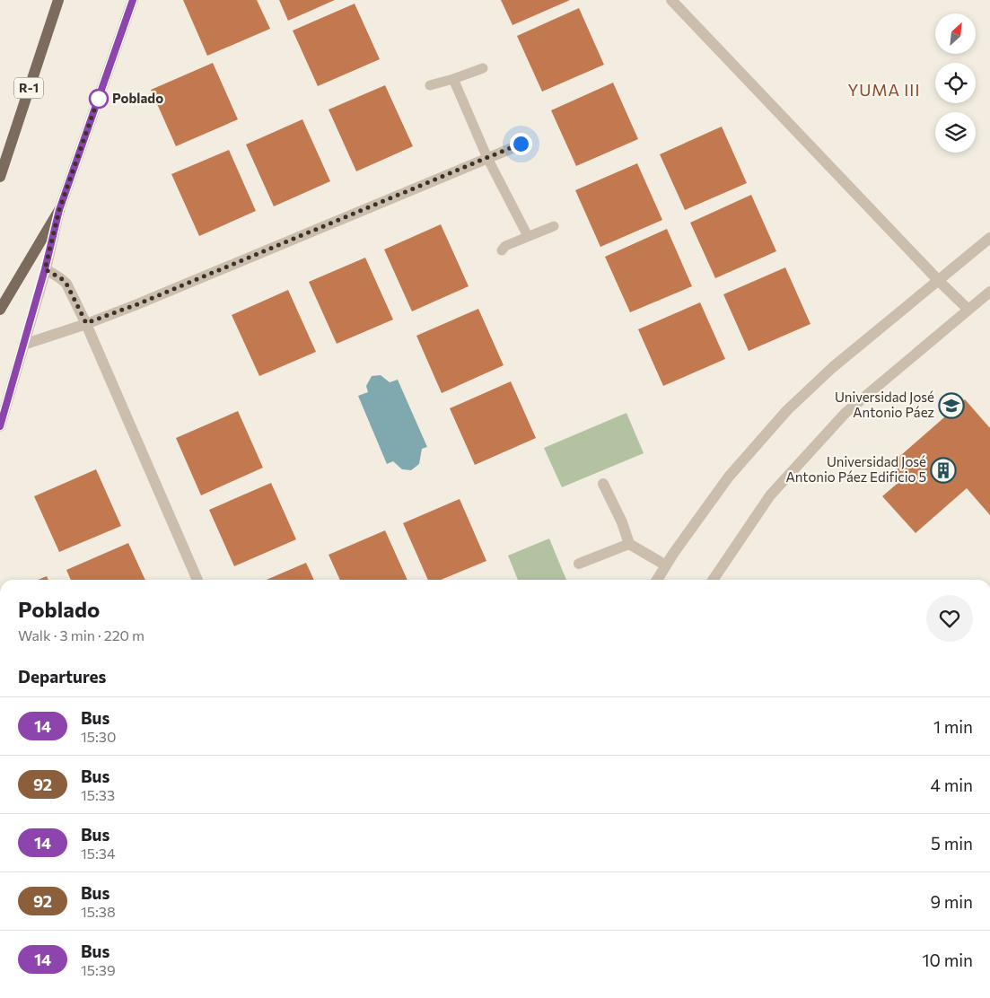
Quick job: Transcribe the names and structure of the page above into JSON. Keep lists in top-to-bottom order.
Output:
{
  "streets": {
    "main road": ["R-1"]
  },
  "districts": ["YUMA III"],
  "places": {
    "other": ["Poblado"],
    "school or university": ["Universidad José Antonio Páez"],
    "building": ["Universidad José Antonio Páez Edificio 5"]
  },
  "lines": ["bus line 14"],
  "north": "top right",
  "page": {
    "heading": [
      ["Poblado", "Walk · 3 min · 220 m"],
      "Departures"
    ],
    "list": [
      {
        "mark": "14",
        "name": "Bus",
        "note": "15:30",
        "value": "1 min"
      },
      {
        "mark": "92",
        "name": "Bus",
        "note": "15:33",
        "value": "4 min"
      },
      {
        "mark": "14",
        "name": "Bus",
        "note": "15:34",
        "value": "5 min"
      },
      {
        "mark": "92",
        "name": "Bus",
        "note": "15:38",
        "value": "9 min"
      },
      {
        "mark": "14",
        "name": "Bus",
        "note": "15:39",
        "value": "10 min"
      }
    ]
  }
}
